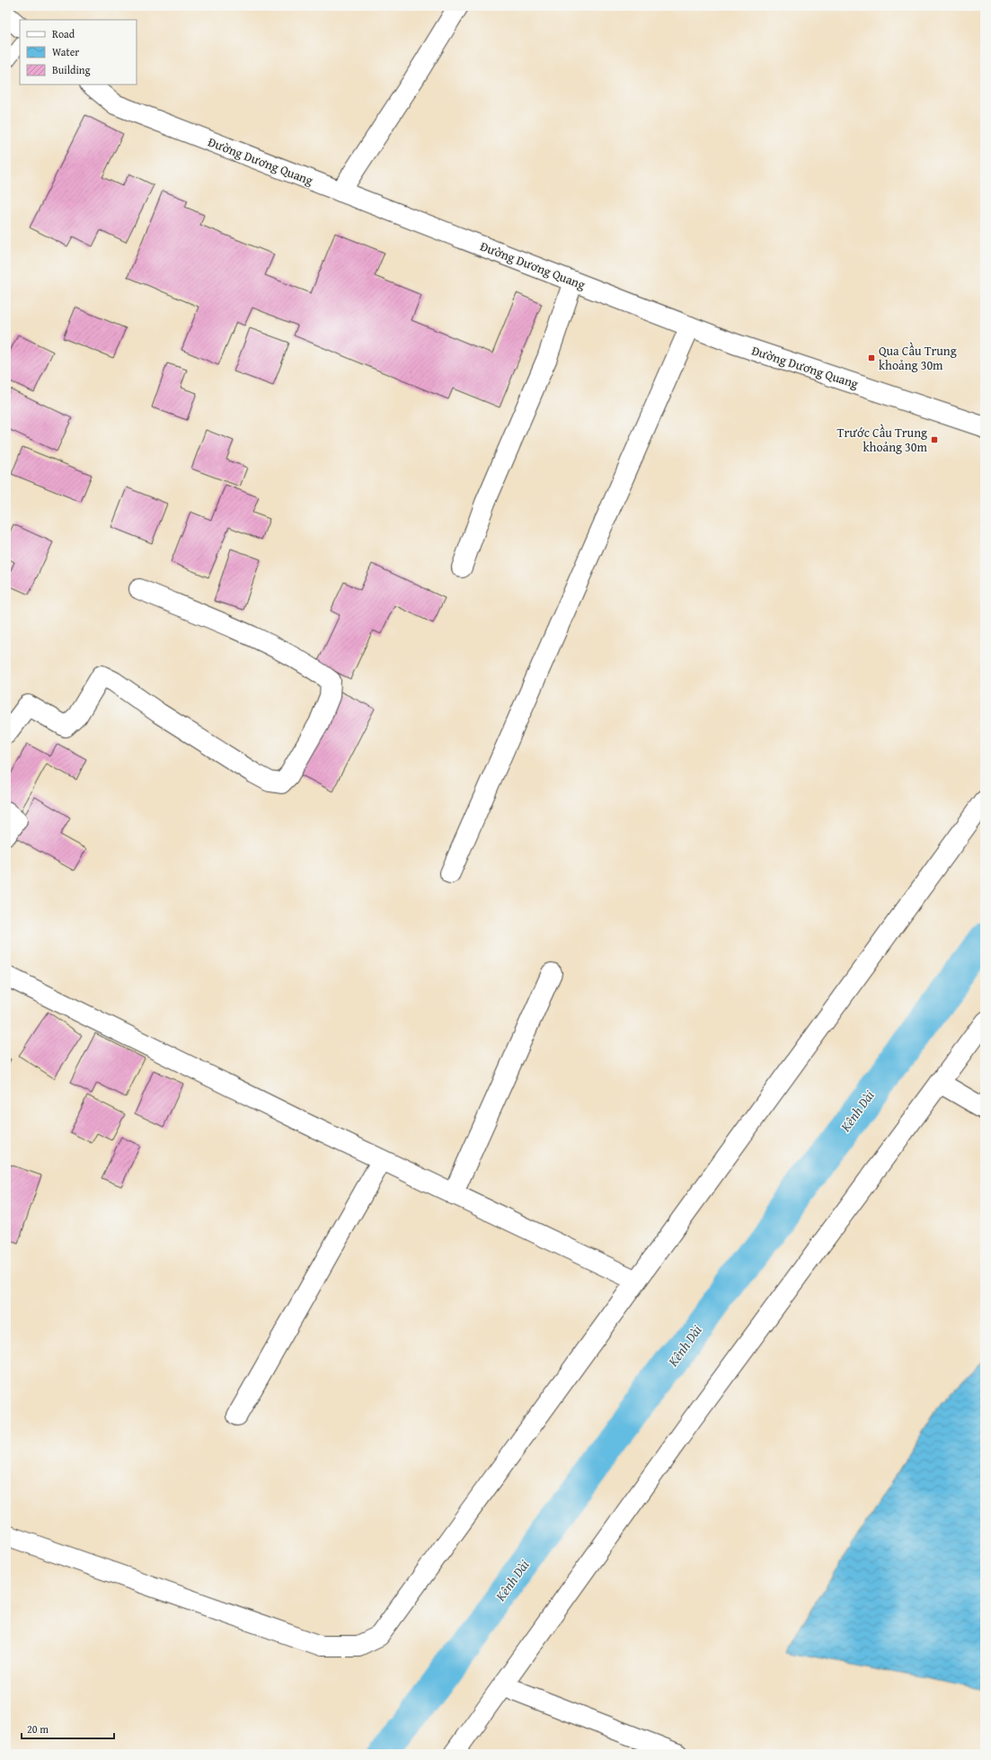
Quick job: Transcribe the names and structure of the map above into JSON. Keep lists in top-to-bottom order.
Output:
{
  "streets": {
    "street": ["Đường Dương Quang"]
  },
  "water": ["Kênh Dài"],
  "places": {
    "transit": ["Qua Cầu Trung khoảng 30m", "Trước Cầu Trung khoảng 30m"]
  },
  "legend": ["Road", "Water", "Building"],
  "scale_bar": "20 m"
}
